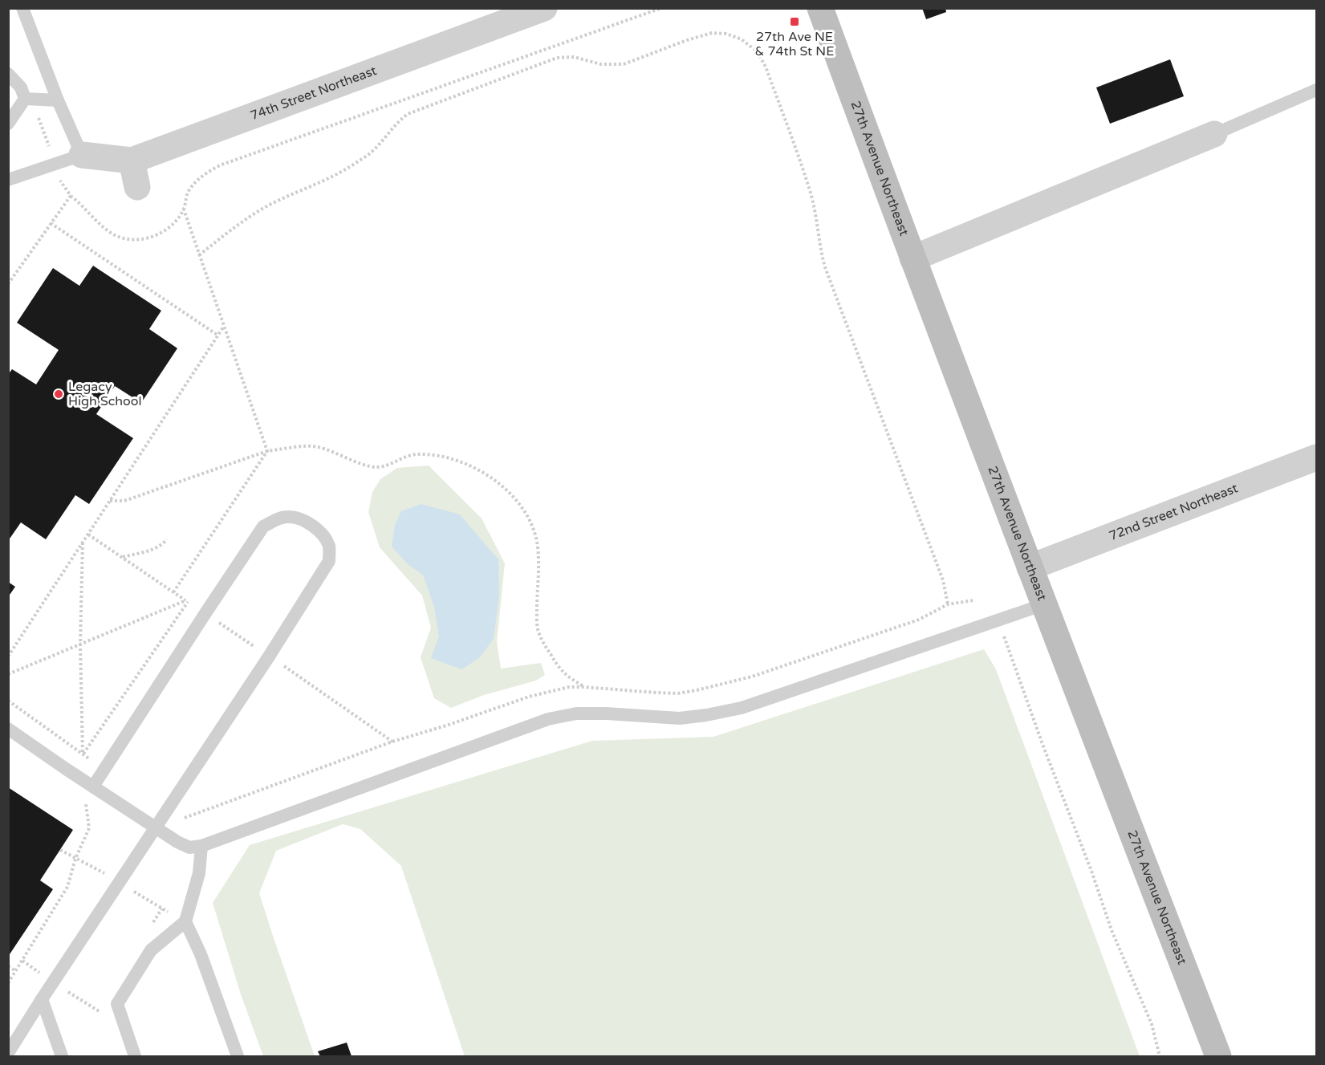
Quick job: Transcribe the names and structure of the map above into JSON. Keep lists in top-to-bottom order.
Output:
{
  "streets": {
    "street": ["74th Street Northeast", "27th Avenue Northeast", "72nd Street Northeast"]
  },
  "crossings": [
    ["27th Avenue Northeast", "72nd Street Northeast"]
  ],
  "places": {
    "transit": ["27th Ave NE & 74th St NE"],
    "other": ["Legacy High School"]
  }
}
